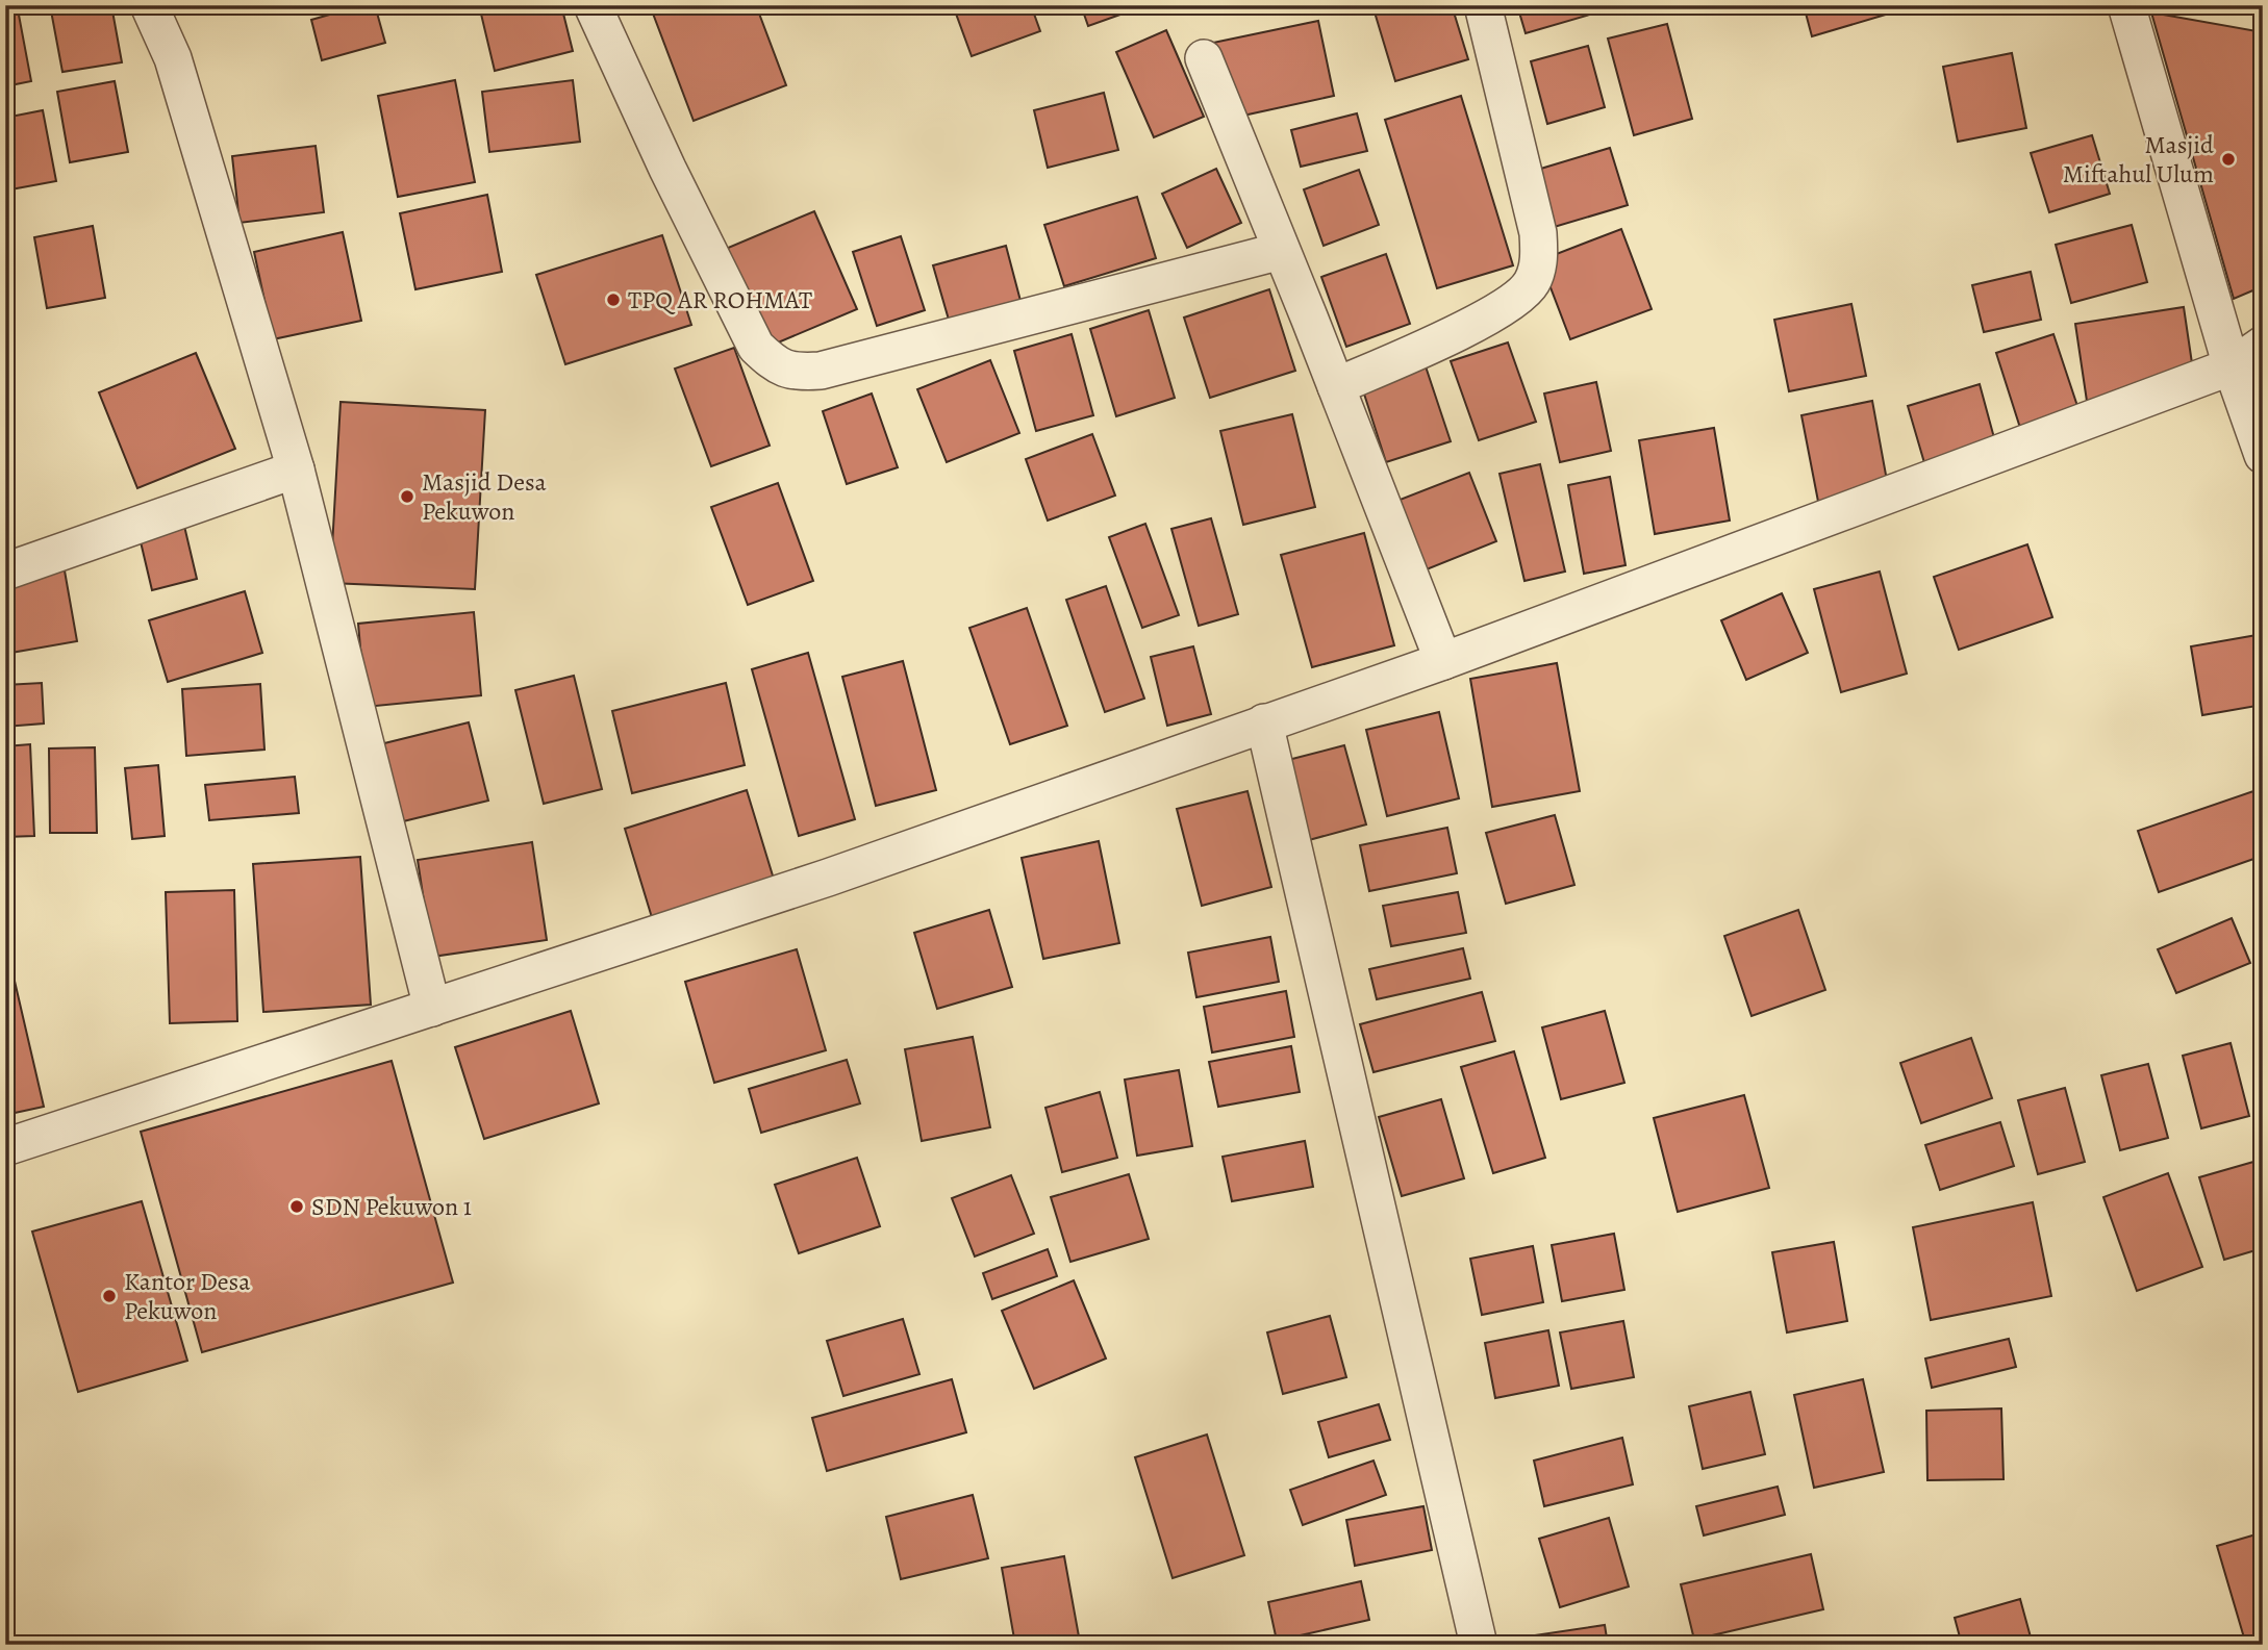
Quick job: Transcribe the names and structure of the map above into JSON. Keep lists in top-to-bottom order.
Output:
{
  "places": [
    "Masjid Miftahul Ulum",
    "TPQ AR ROHMAT",
    "Masjid Desa Pekuwon",
    "SDN Pekuwon 1",
    "Kantor Desa Pekuwon"
  ]
}
